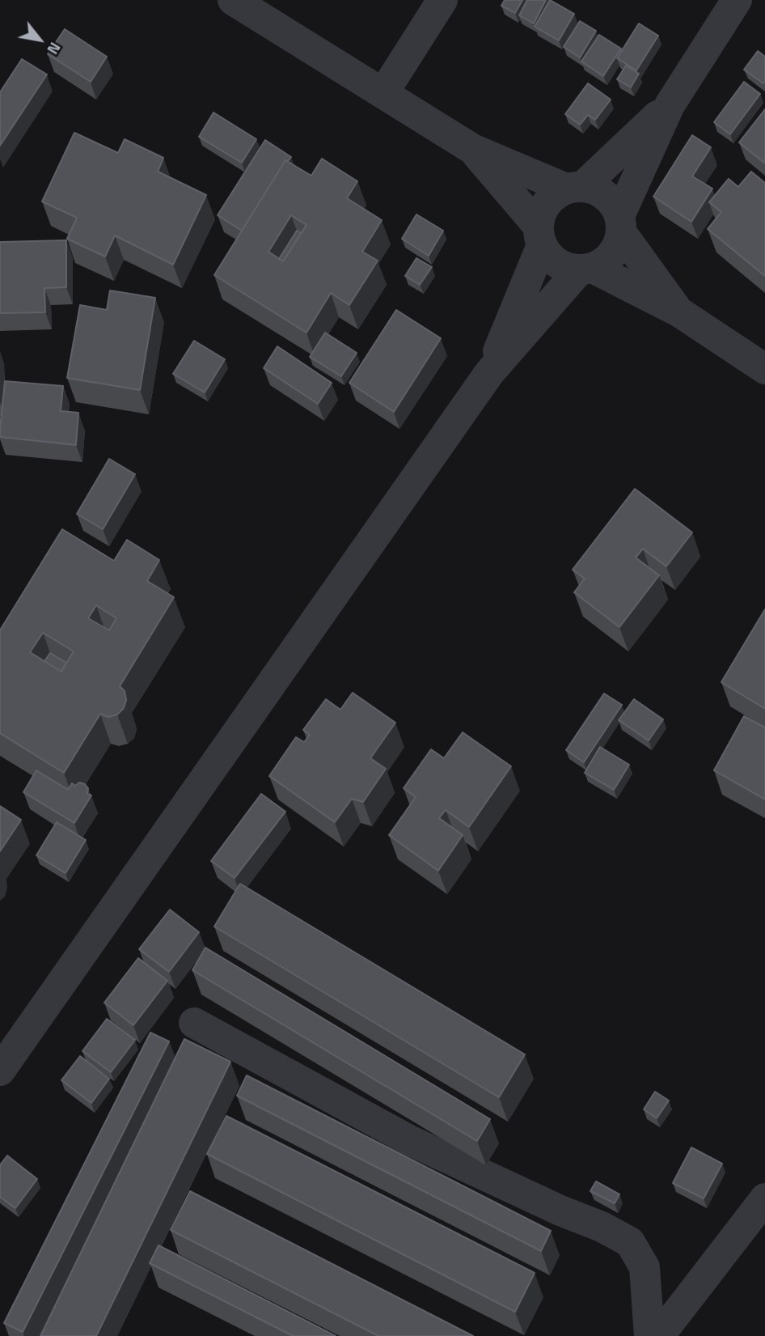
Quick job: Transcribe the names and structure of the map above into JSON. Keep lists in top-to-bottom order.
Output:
{
  "north": "bottom right"
}
